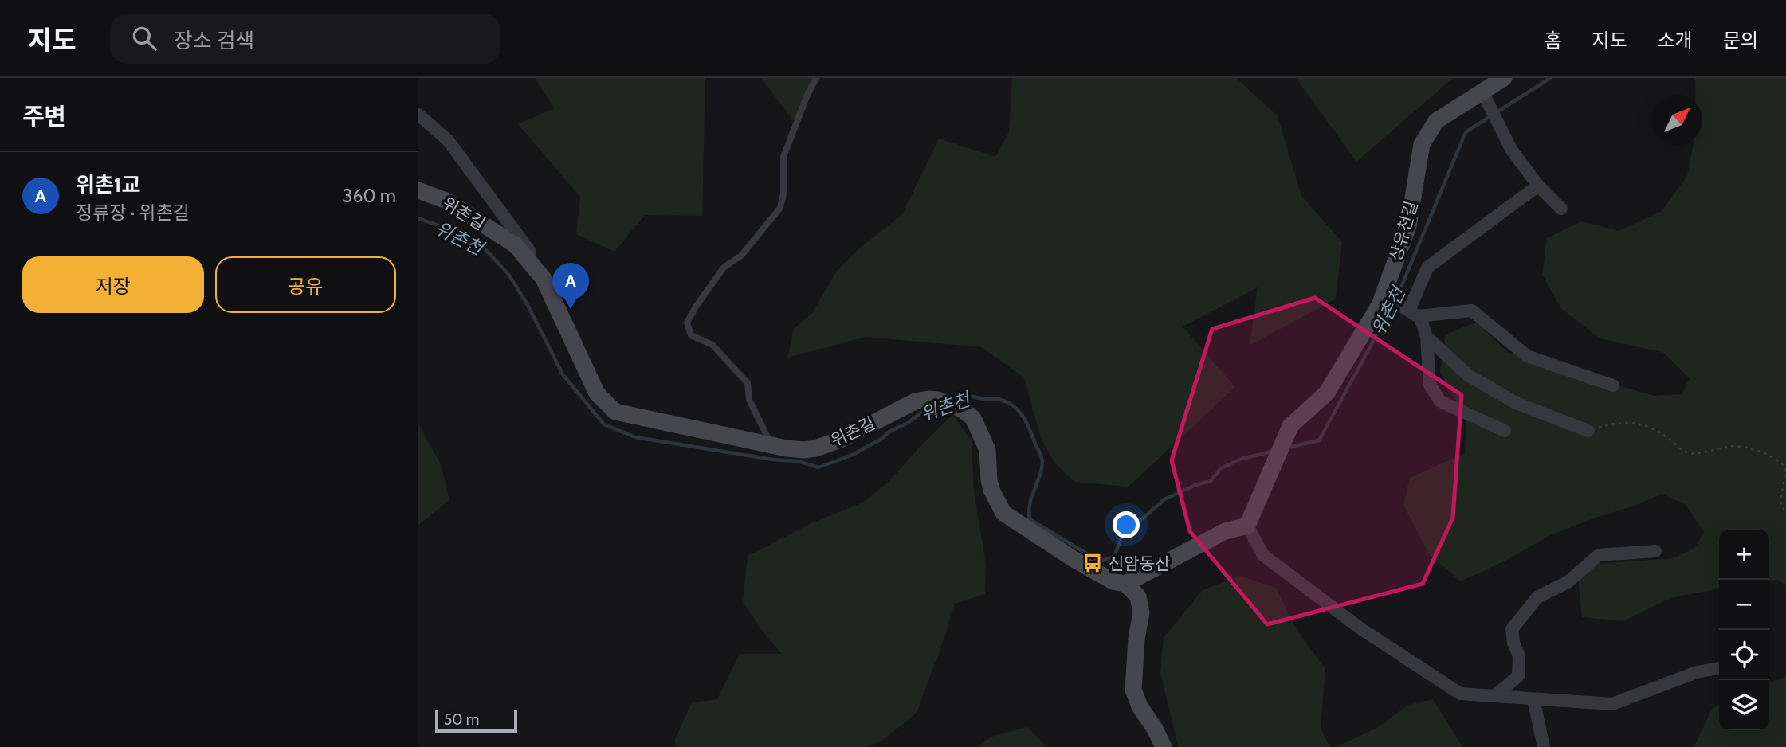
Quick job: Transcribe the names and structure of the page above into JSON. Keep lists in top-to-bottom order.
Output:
{
  "streets": {
    "street": ["위촌길", "상유천길"]
  },
  "water": ["위촌천"],
  "places": {
    "bus stop": ["신암동산"]
  },
  "scale_bar": "50 m",
  "north": "top right",
  "page": {
    "header": "지도",
    "search": "장소 검색",
    "nav": [
      "홈",
      "지도",
      "소개",
      "문의"
    ],
    "heading": "주변",
    "list": [
      {
        "mark": "A",
        "name": "위촌1교",
        "note": "정류장 · 위촌길",
        "value": "360 m"
      }
    ],
    "buttons": ["저장", "공유"],
    "pins": "A",
    "map_buttons": ["+", "−"],
    "scale": "50 m"
  }
}
